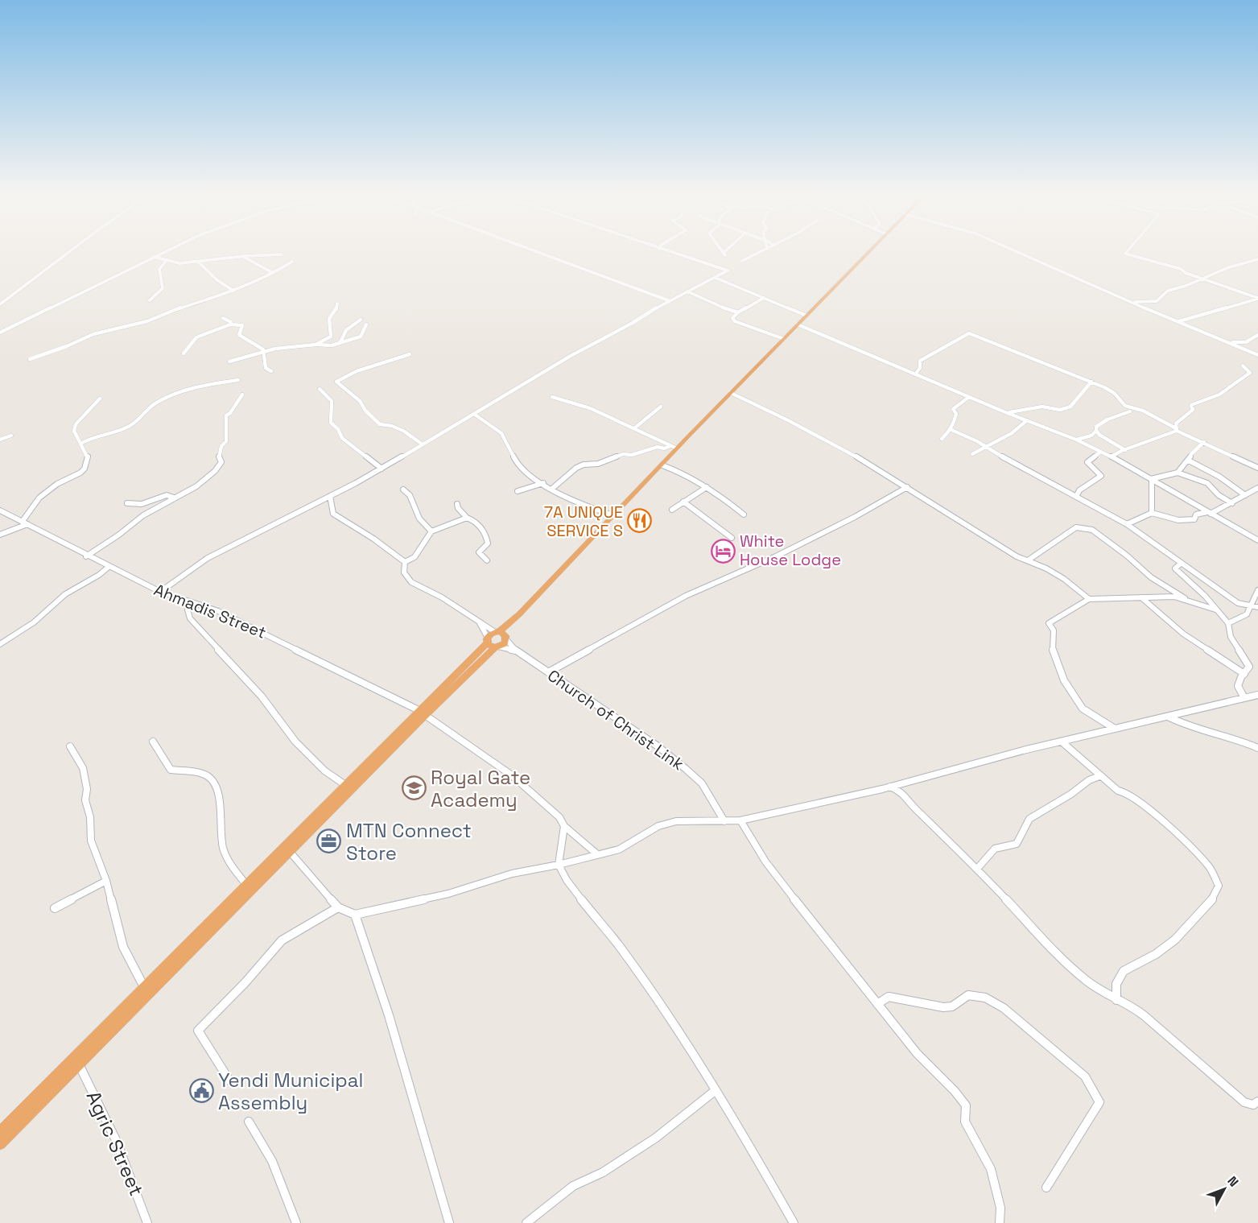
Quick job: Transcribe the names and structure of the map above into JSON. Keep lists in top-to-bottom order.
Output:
{
  "streets": {
    "street": ["Ahmadis Street", "Church of Christ Link", "Agric Street"]
  },
  "places": {
    "restaurant": ["7A UNIQUE SERVICE S"],
    "hotel": ["White House Lodge"],
    "school or university": ["Royal Gate Academy"],
    "office": ["MTN Connect Store"],
    "public building": ["Yendi Municipal Assembly"]
  },
  "north": "top right"
}
